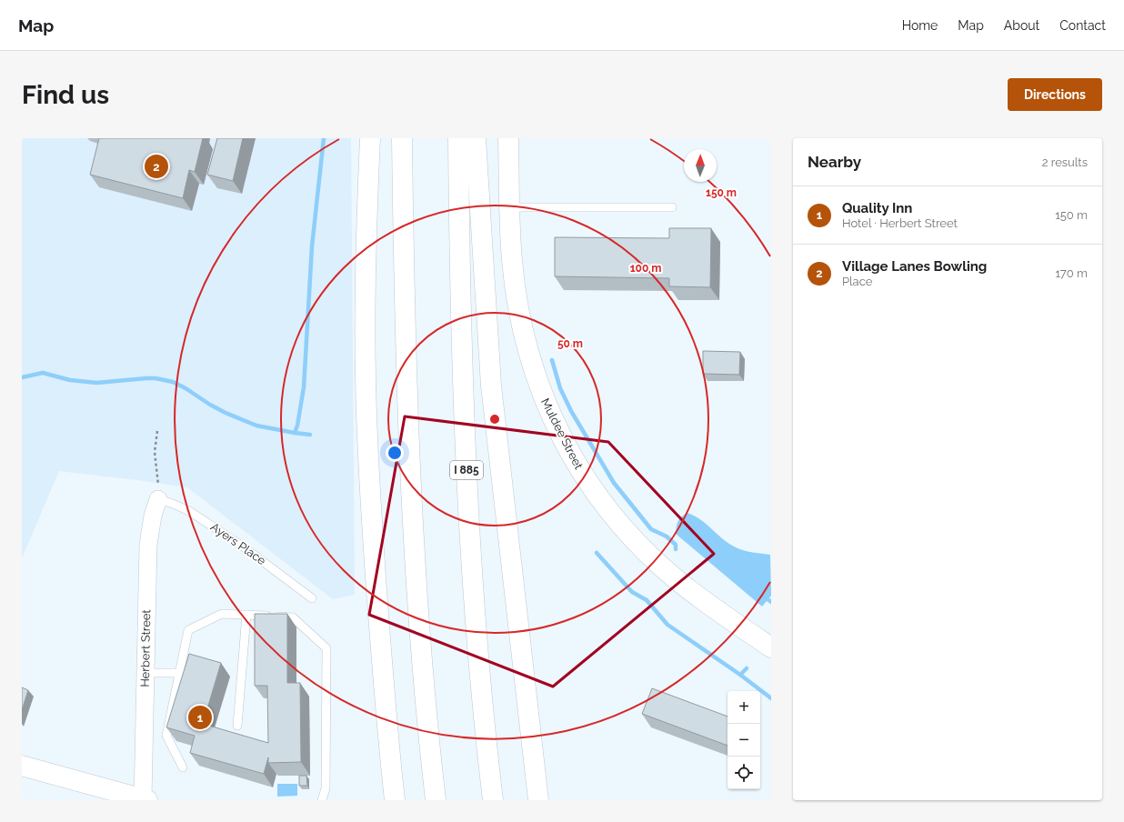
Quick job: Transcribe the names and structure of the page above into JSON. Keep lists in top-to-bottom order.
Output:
{
  "streets": {
    "main road": ["Muldee Street", "I 885"],
    "street": ["Herbert Street"],
    "lane": ["Ayers Place"]
  },
  "crossings": [
    ["Ayers Place", "Herbert Street"]
  ],
  "north": "top",
  "page": {
    "header": "Map",
    "nav": [
      "Home",
      "Map",
      "About",
      "Contact"
    ],
    "buttons": "Directions",
    "title": "Find us",
    "heading": ["Nearby", "2 results"],
    "pins": ["2", "1"],
    "list": [
      {
        "mark": "1",
        "name": "Quality Inn",
        "note": "Hotel · Herbert Street",
        "value": "150 m"
      },
      {
        "mark": "2",
        "name": "Village Lanes Bowling",
        "note": "Place",
        "value": "170 m"
      }
    ],
    "map_buttons": ["+", "−"]
  },
  "rings": ["150 m", "100 m", "50 m"]
}
